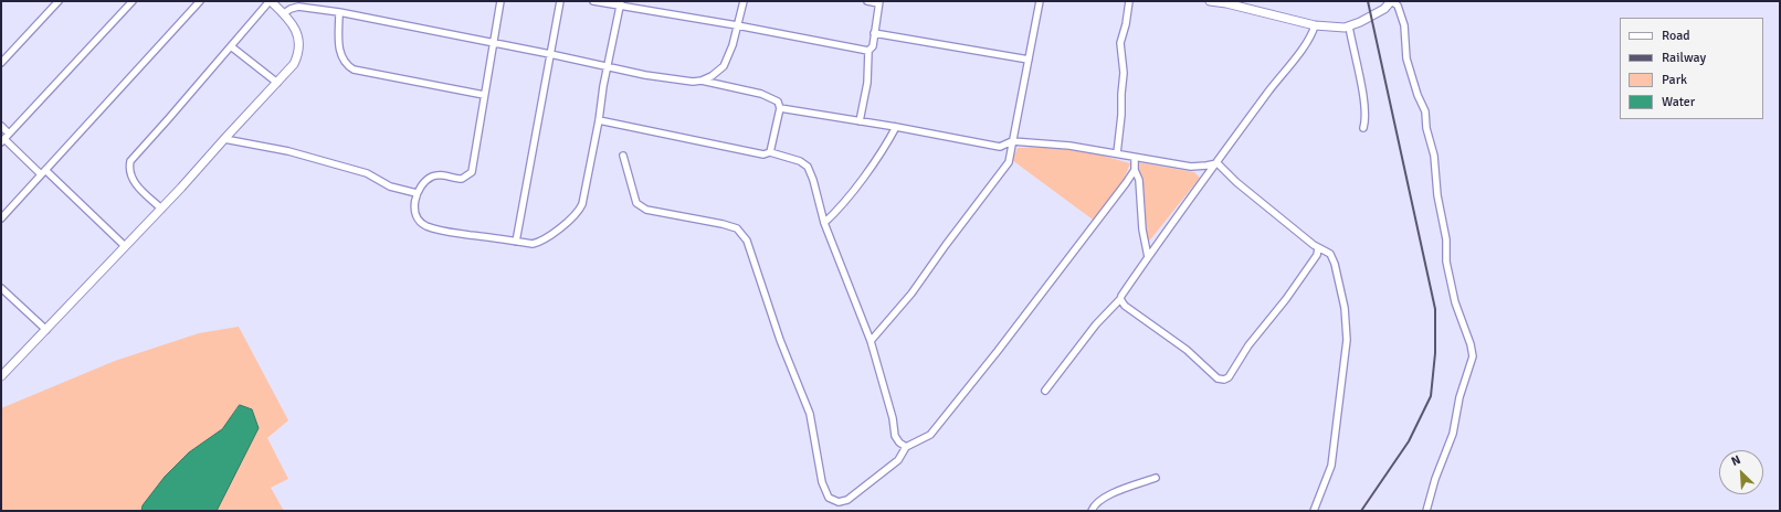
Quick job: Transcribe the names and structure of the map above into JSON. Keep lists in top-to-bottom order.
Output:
{
  "legend": [
    "Road",
    "Railway",
    "Park",
    "Water"
  ],
  "north": "top left"
}
